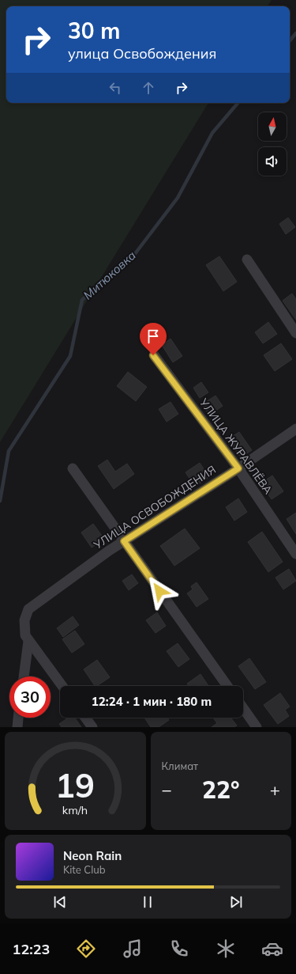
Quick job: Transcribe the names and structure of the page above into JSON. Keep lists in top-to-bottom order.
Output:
{
  "streets": {
    "street": ["УЛИЦА ЖУРАВЛЁВА", "УЛИЦА ОСВОБОЖДЕНИЯ"]
  },
  "crossings": [
    ["УЛИЦА ЖУРАВЛЁВА", "УЛИЦА ОСВОБОЖДЕНИЯ"]
  ],
  "water": ["Митюковка"],
  "north": "top",
  "page": {
    "turn": ["30 m", "улица Освобождения"],
    "limit": "30",
    "trip": "12:24 · 1 мин · 180 m",
    "tile": "Климат",
    "heat": ["−", "22°", "+"],
    "song": ["Neon Rain", "Kite Club"],
    "tabs": "12:23",
    "gauge": ["19", "km/h"]
  }
}
